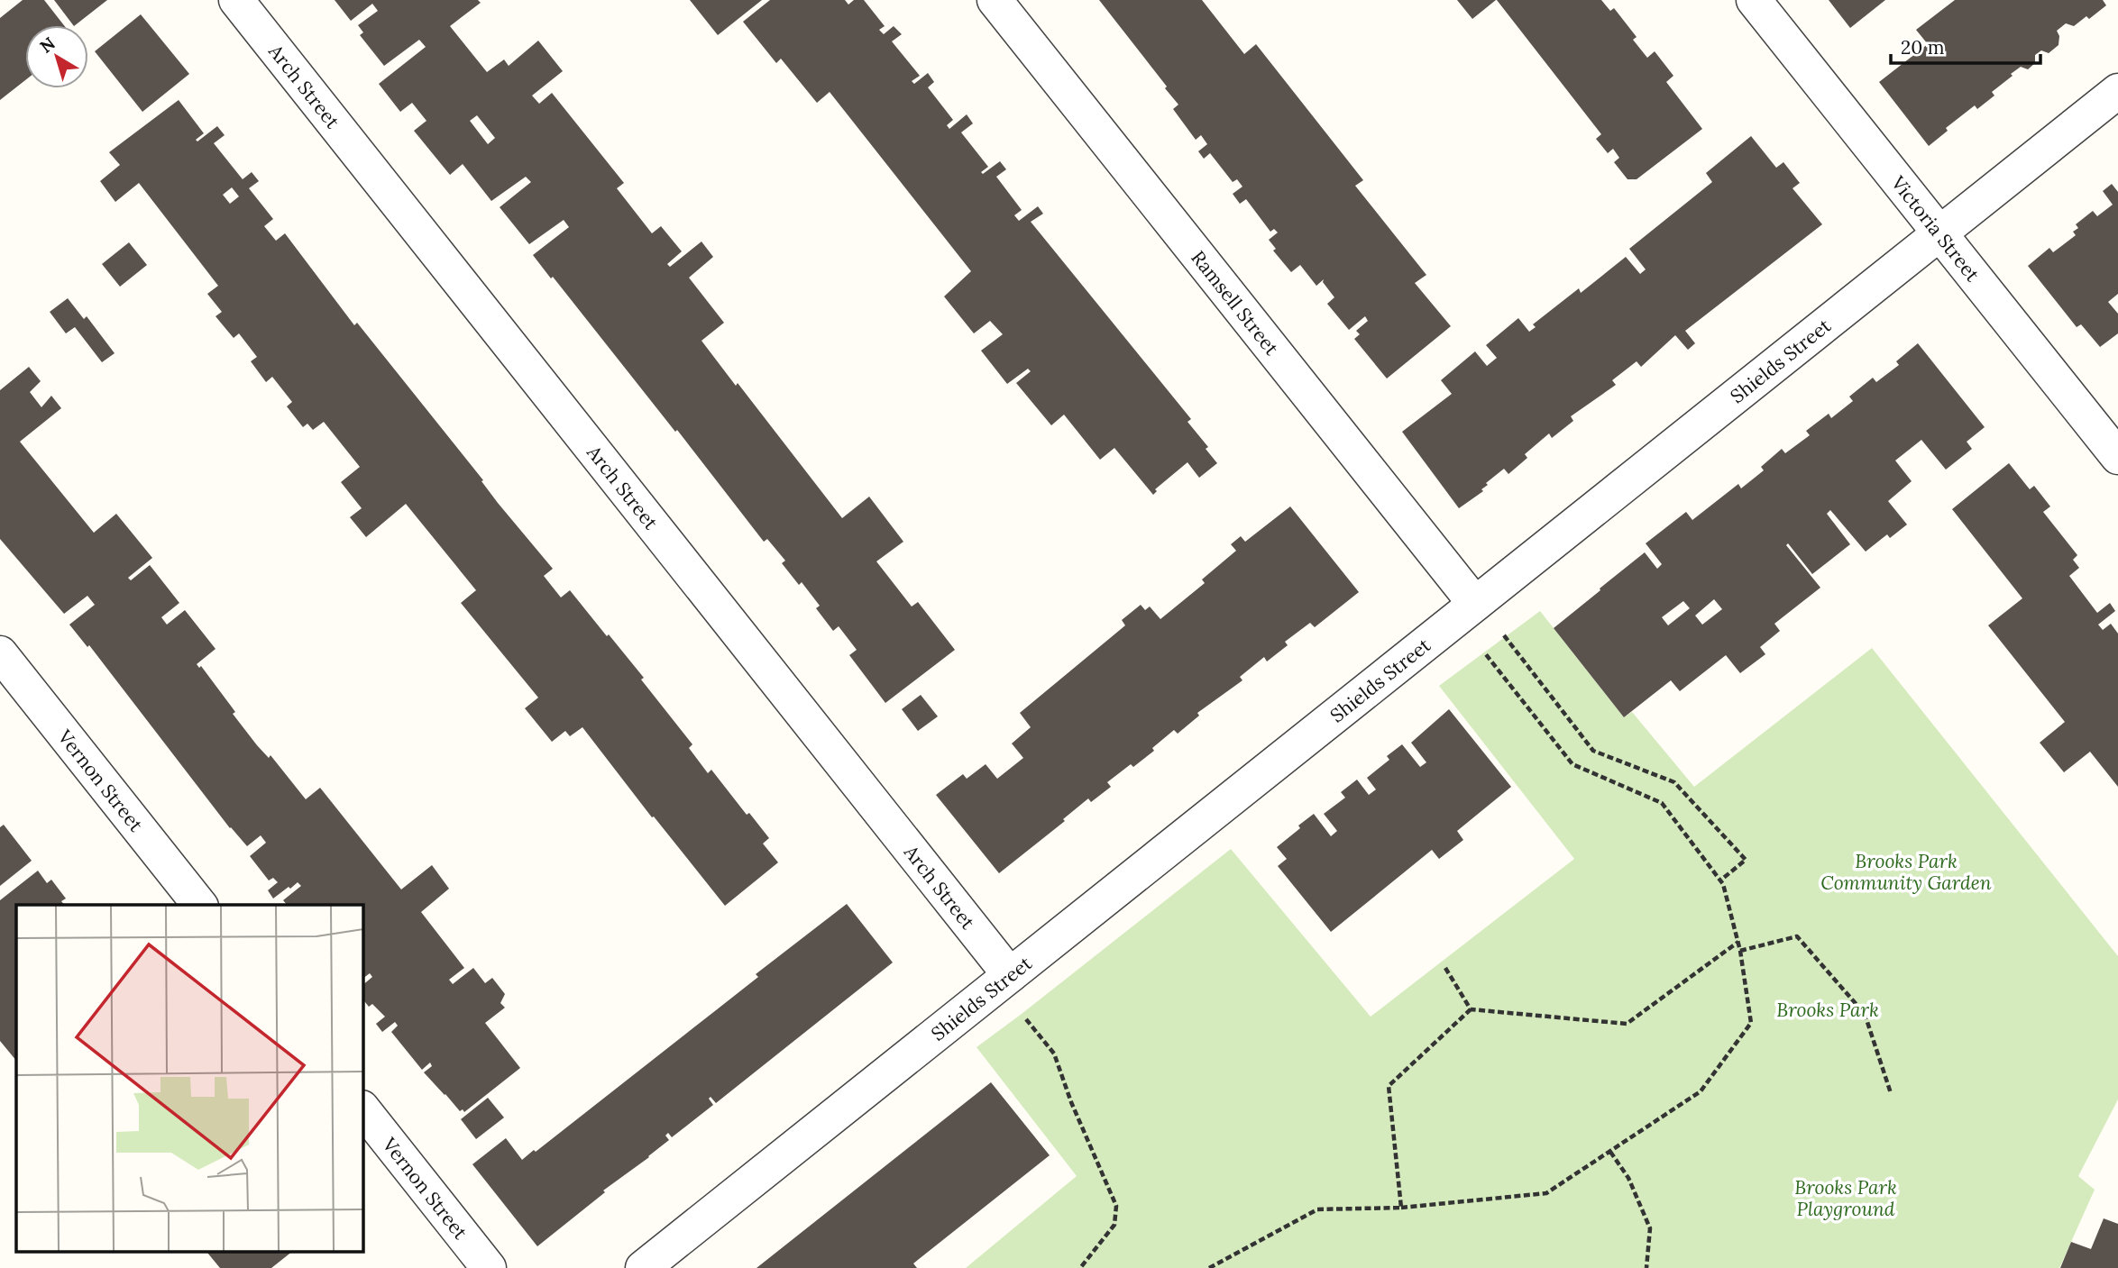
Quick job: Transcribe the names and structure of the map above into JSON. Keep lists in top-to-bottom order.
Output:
{
  "streets": {
    "street": [
      "Arch Street",
      "Victoria Street",
      "Ramsell Street",
      "Shields Street",
      "Vernon Street"
    ]
  },
  "crossings": [
    ["Arch Street", "Shields Street"],
    ["Victoria Street", "Shields Street"],
    ["Ramsell Street", "Shields Street"]
  ],
  "parks": ["Brooks Park Community Garden", "Brooks Park", "Brooks Park Playground"],
  "scale_bar": "20 m",
  "north": "top left"
}
